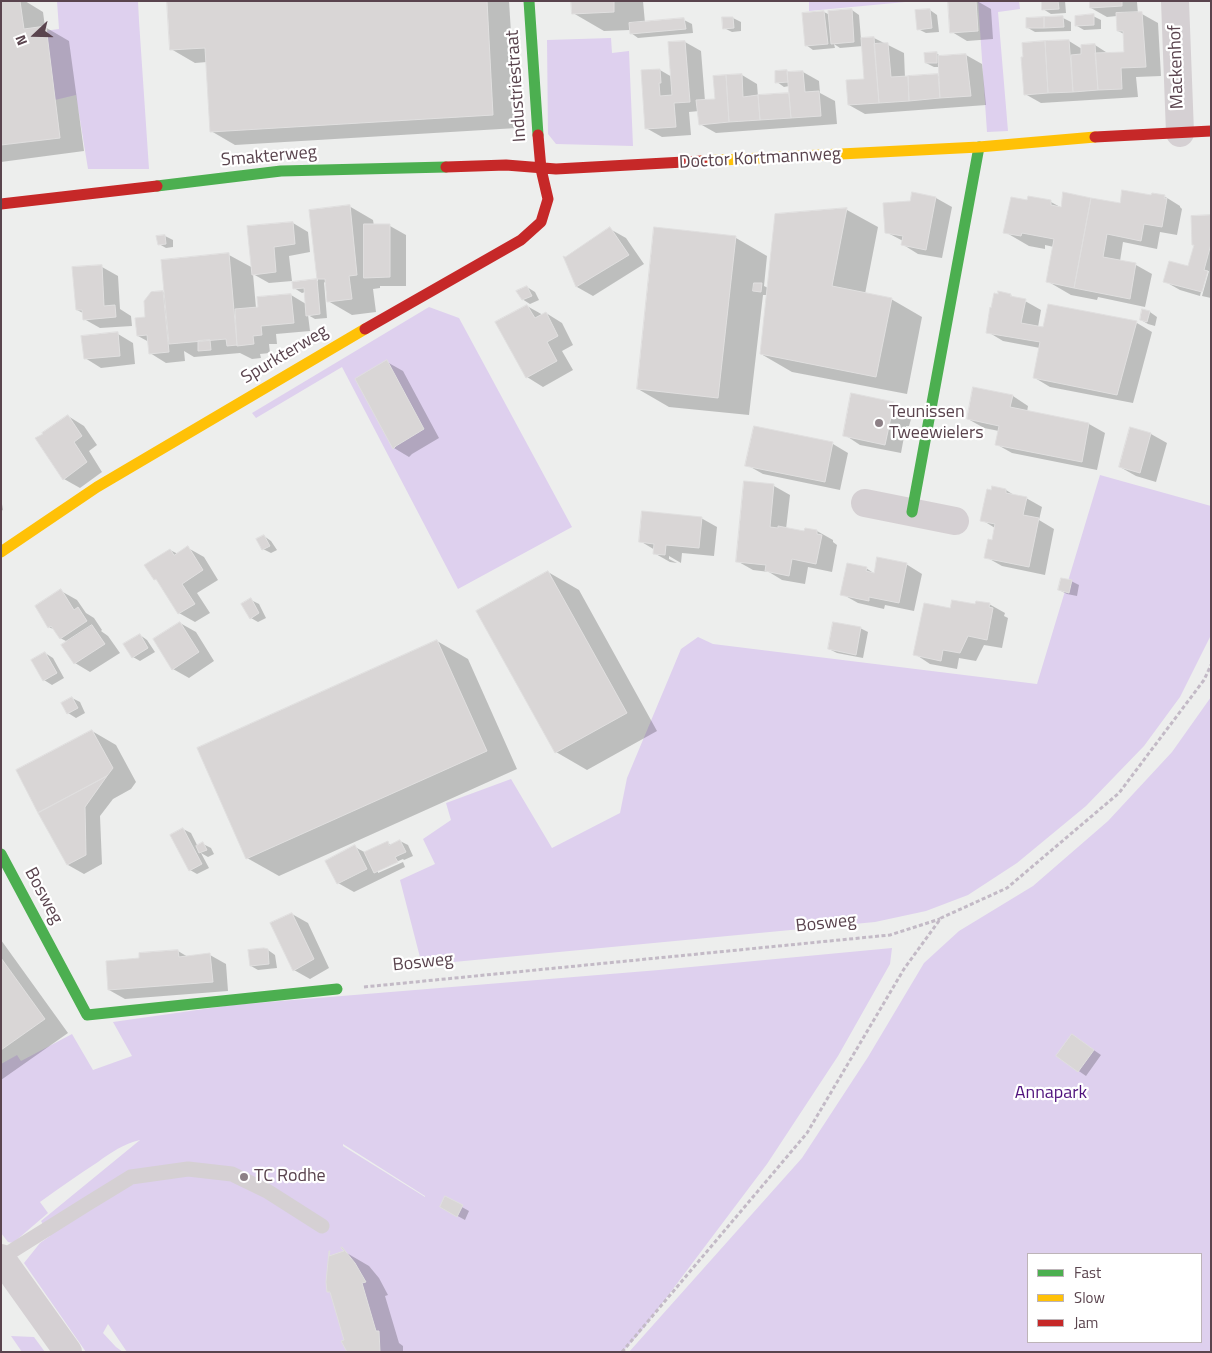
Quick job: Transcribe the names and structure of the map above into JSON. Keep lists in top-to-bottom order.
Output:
{
  "streets": {
    "street": [
      "Mackenhof",
      "Industriestraat",
      "Smakterweg",
      "Doctor Kortmannweg",
      "Spurkterweg",
      "Bosweg"
    ]
  },
  "crossings": [
    ["Mackenhof", "Doctor Kortmannweg"],
    ["Industriestraat", "Smakterweg"],
    ["Industriestraat", "Doctor Kortmannweg"],
    ["Industriestraat", "Spurkterweg"],
    ["Smakterweg", "Doctor Kortmannweg"],
    ["Smakterweg", "Spurkterweg"],
    ["Doctor Kortmannweg", "Spurkterweg"]
  ],
  "parks": ["Annapark"],
  "places": ["Teunissen Tweewielers", "TC Rodhe"],
  "legend": ["Fast", "Slow", "Jam"],
  "north": "left"
}
